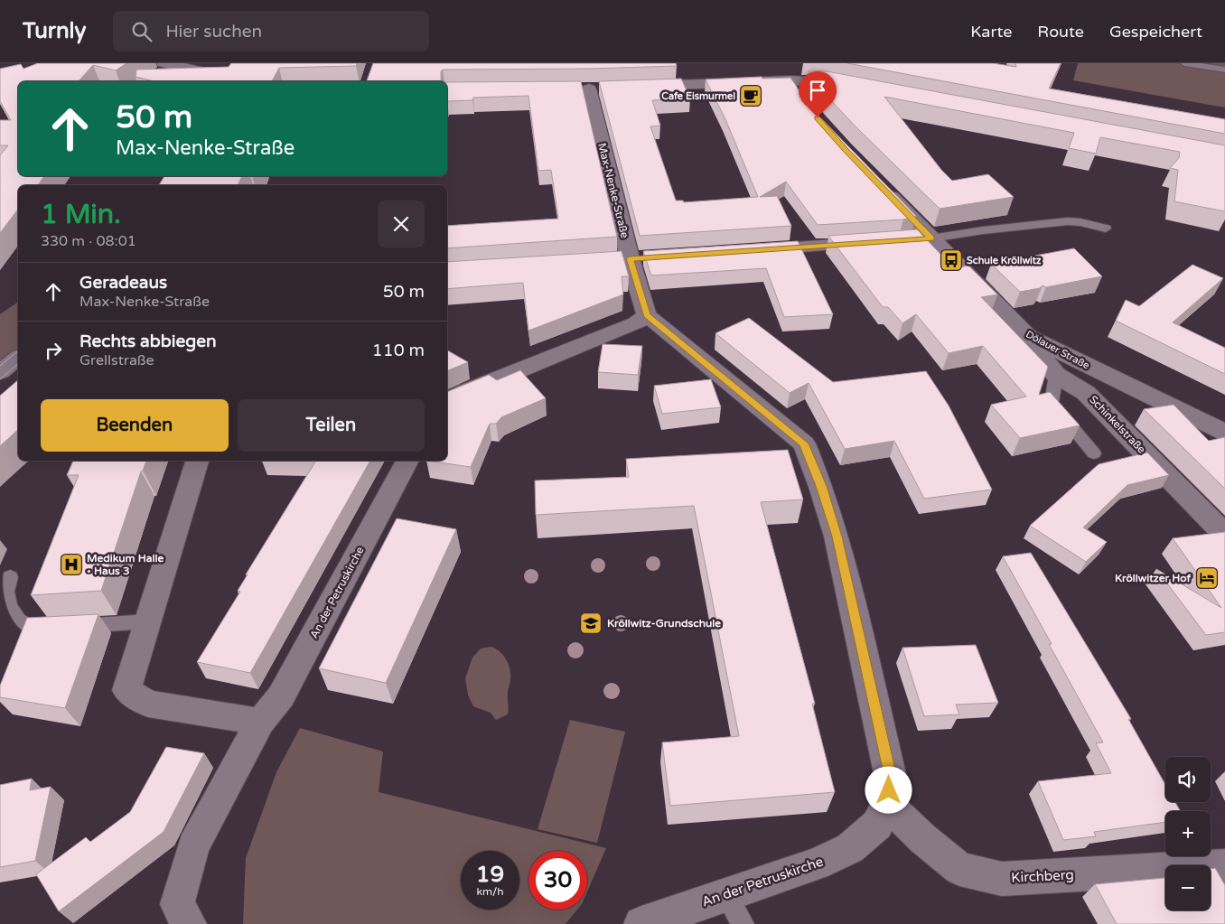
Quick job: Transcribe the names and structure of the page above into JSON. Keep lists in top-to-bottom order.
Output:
{
  "streets": {
    "street": [
      "Max-Nenke-Straße",
      "Dölauer Straße",
      "Schinkelstraße",
      "An der Petruskirche",
      "Kirchberg"
    ]
  },
  "crossings": [
    ["Max-Nenke-Straße", "An der Petruskirche"],
    ["Dölauer Straße", "Schinkelstraße"],
    ["An der Petruskirche", "Kirchberg"]
  ],
  "places": {
    "cafe": ["Cafe Eismurmel"],
    "bus stop": ["Schule Kröllwitz"],
    "hospital": ["Medikum Halle - Haus 3"],
    "hotel": ["Kröllwitzer Hof"],
    "school or university": ["Kröllwitz-Grundschule"]
  },
  "page": {
    "header": "Turnly",
    "search": "Hier suchen",
    "nav": ["Karte", "Route", "Gespeichert"],
    "turn": ["50 m", "Max-Nenke-Straße"],
    "heading": ["1 Min.", "330 m · 08:01"],
    "list": [
      {
        "name": "Geradeaus",
        "note": "Max-Nenke-Straße",
        "value": "50 m"
      },
      {
        "name": "Rechts abbiegen",
        "note": "Grellstraße",
        "value": "110 m"
      }
    ],
    "buttons": ["Beenden", "Teilen"],
    "map_buttons": ["+", "−"],
    "speed": "19 km/h",
    "limit": "30"
  }
}
